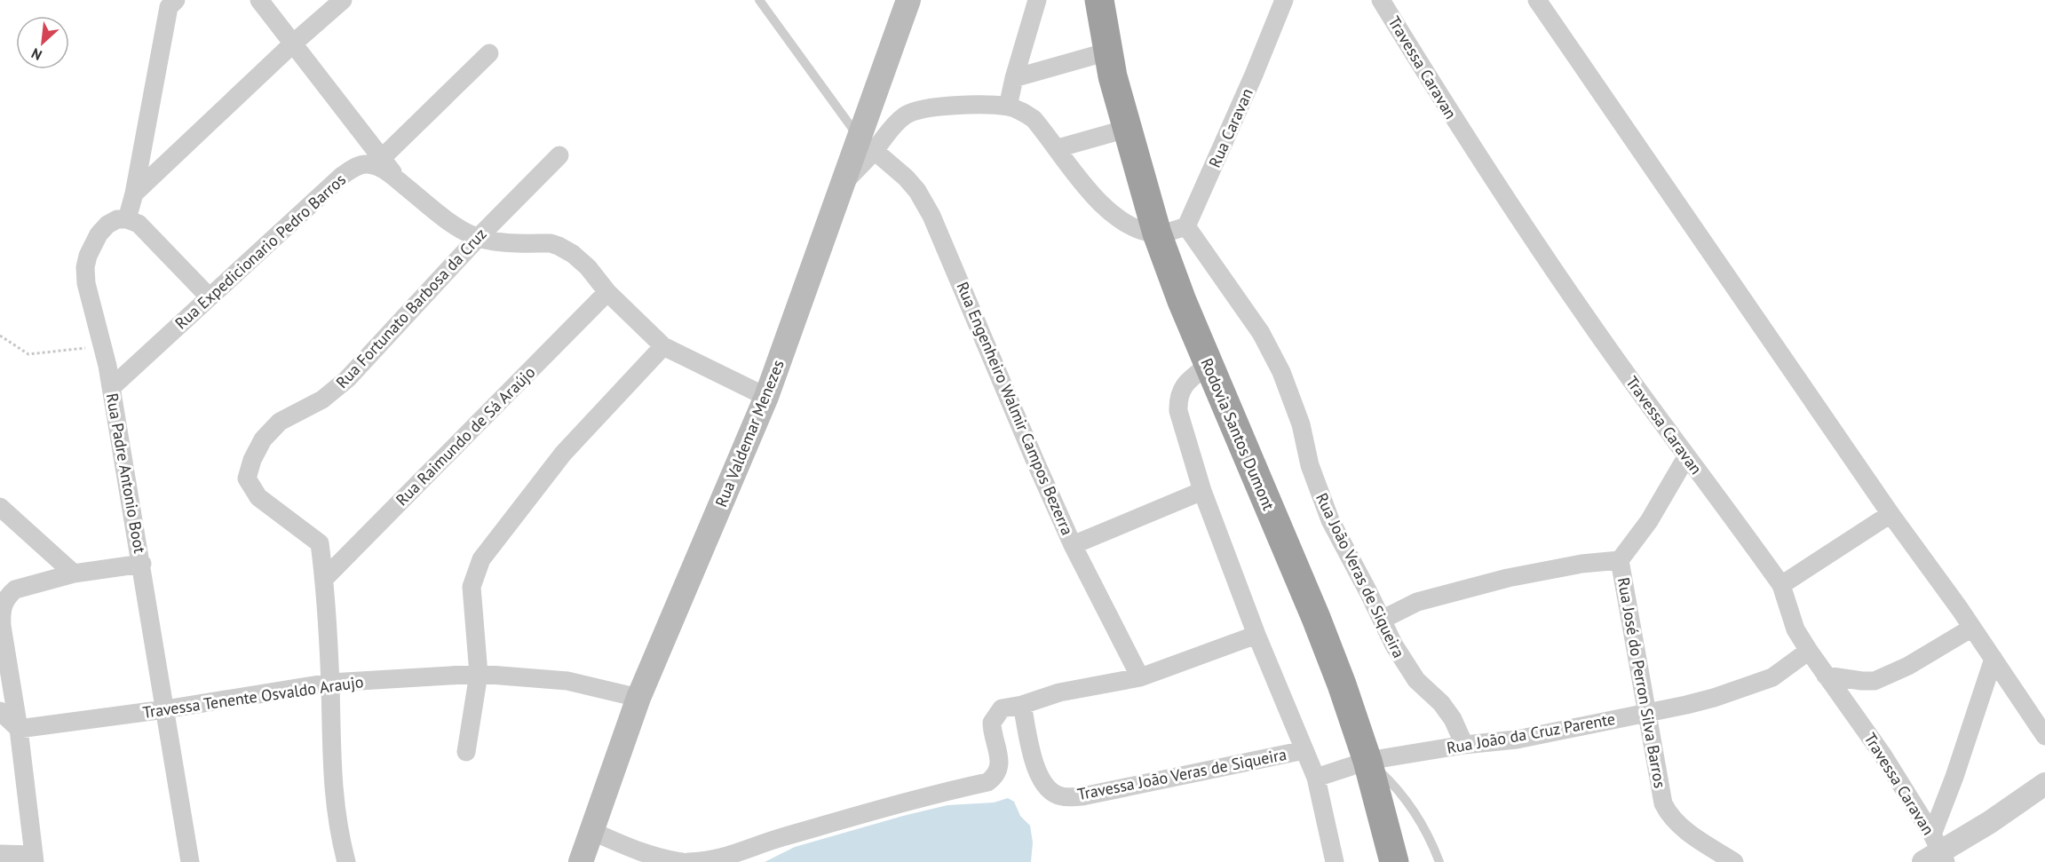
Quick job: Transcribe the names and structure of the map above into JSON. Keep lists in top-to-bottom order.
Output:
{
  "streets": {
    "highway": ["Rodovia Santos Dumont"],
    "main road": ["Rua Valdemar Menezes"],
    "street": [
      "Travessa Caravan",
      "Rua Caravan",
      "Rua Expedicionario Pedro Barros",
      "Rua Fortunato Barbosa da Cruz",
      "Rua Engenheiro Walmir Campos Bezerra",
      "Rua Raimundo de Sá Araújo",
      "Rua Padre Antonio Boot",
      "Rua João Veras de Siqueira",
      "Rua José do Perron Silva Barros",
      "Travessa Tenente Osvaldo Araujo",
      "Rua João da Cruz Parente",
      "Travessa João Veras de Siqueira"
    ]
  },
  "crossings": [
    ["Travessa Caravan", "Rua José do Perron Silva Barros"],
    ["Travessa Caravan", "Rua João da Cruz Parente"],
    ["Rua Caravan", "Rua João Veras de Siqueira"],
    ["Rua Expedicionario Pedro Barros", "Rua Fortunato Barbosa da Cruz"],
    ["Rua Expedicionario Pedro Barros", "Rua Valdemar Menezes"],
    ["Rua Expedicionario Pedro Barros", "Rua Raimundo de Sá Araújo"],
    ["Rua Expedicionario Pedro Barros", "Rua Padre Antonio Boot"],
    ["Rua Fortunato Barbosa da Cruz", "Rua Raimundo de Sá Araújo"],
    ["Rua Engenheiro Walmir Campos Bezerra", "Rua Valdemar Menezes"],
    ["Rua Valdemar Menezes", "Travessa Tenente Osvaldo Araujo"],
    ["Rodovia Santos Dumont", "Rua João da Cruz Parente"],
    ["Rua Padre Antonio Boot", "Travessa Tenente Osvaldo Araujo"],
    ["Rua João Veras de Siqueira", "Rua João da Cruz Parente"],
    ["Rua José do Perron Silva Barros", "Rua João da Cruz Parente"]
  ],
  "north": "bottom left"
}
